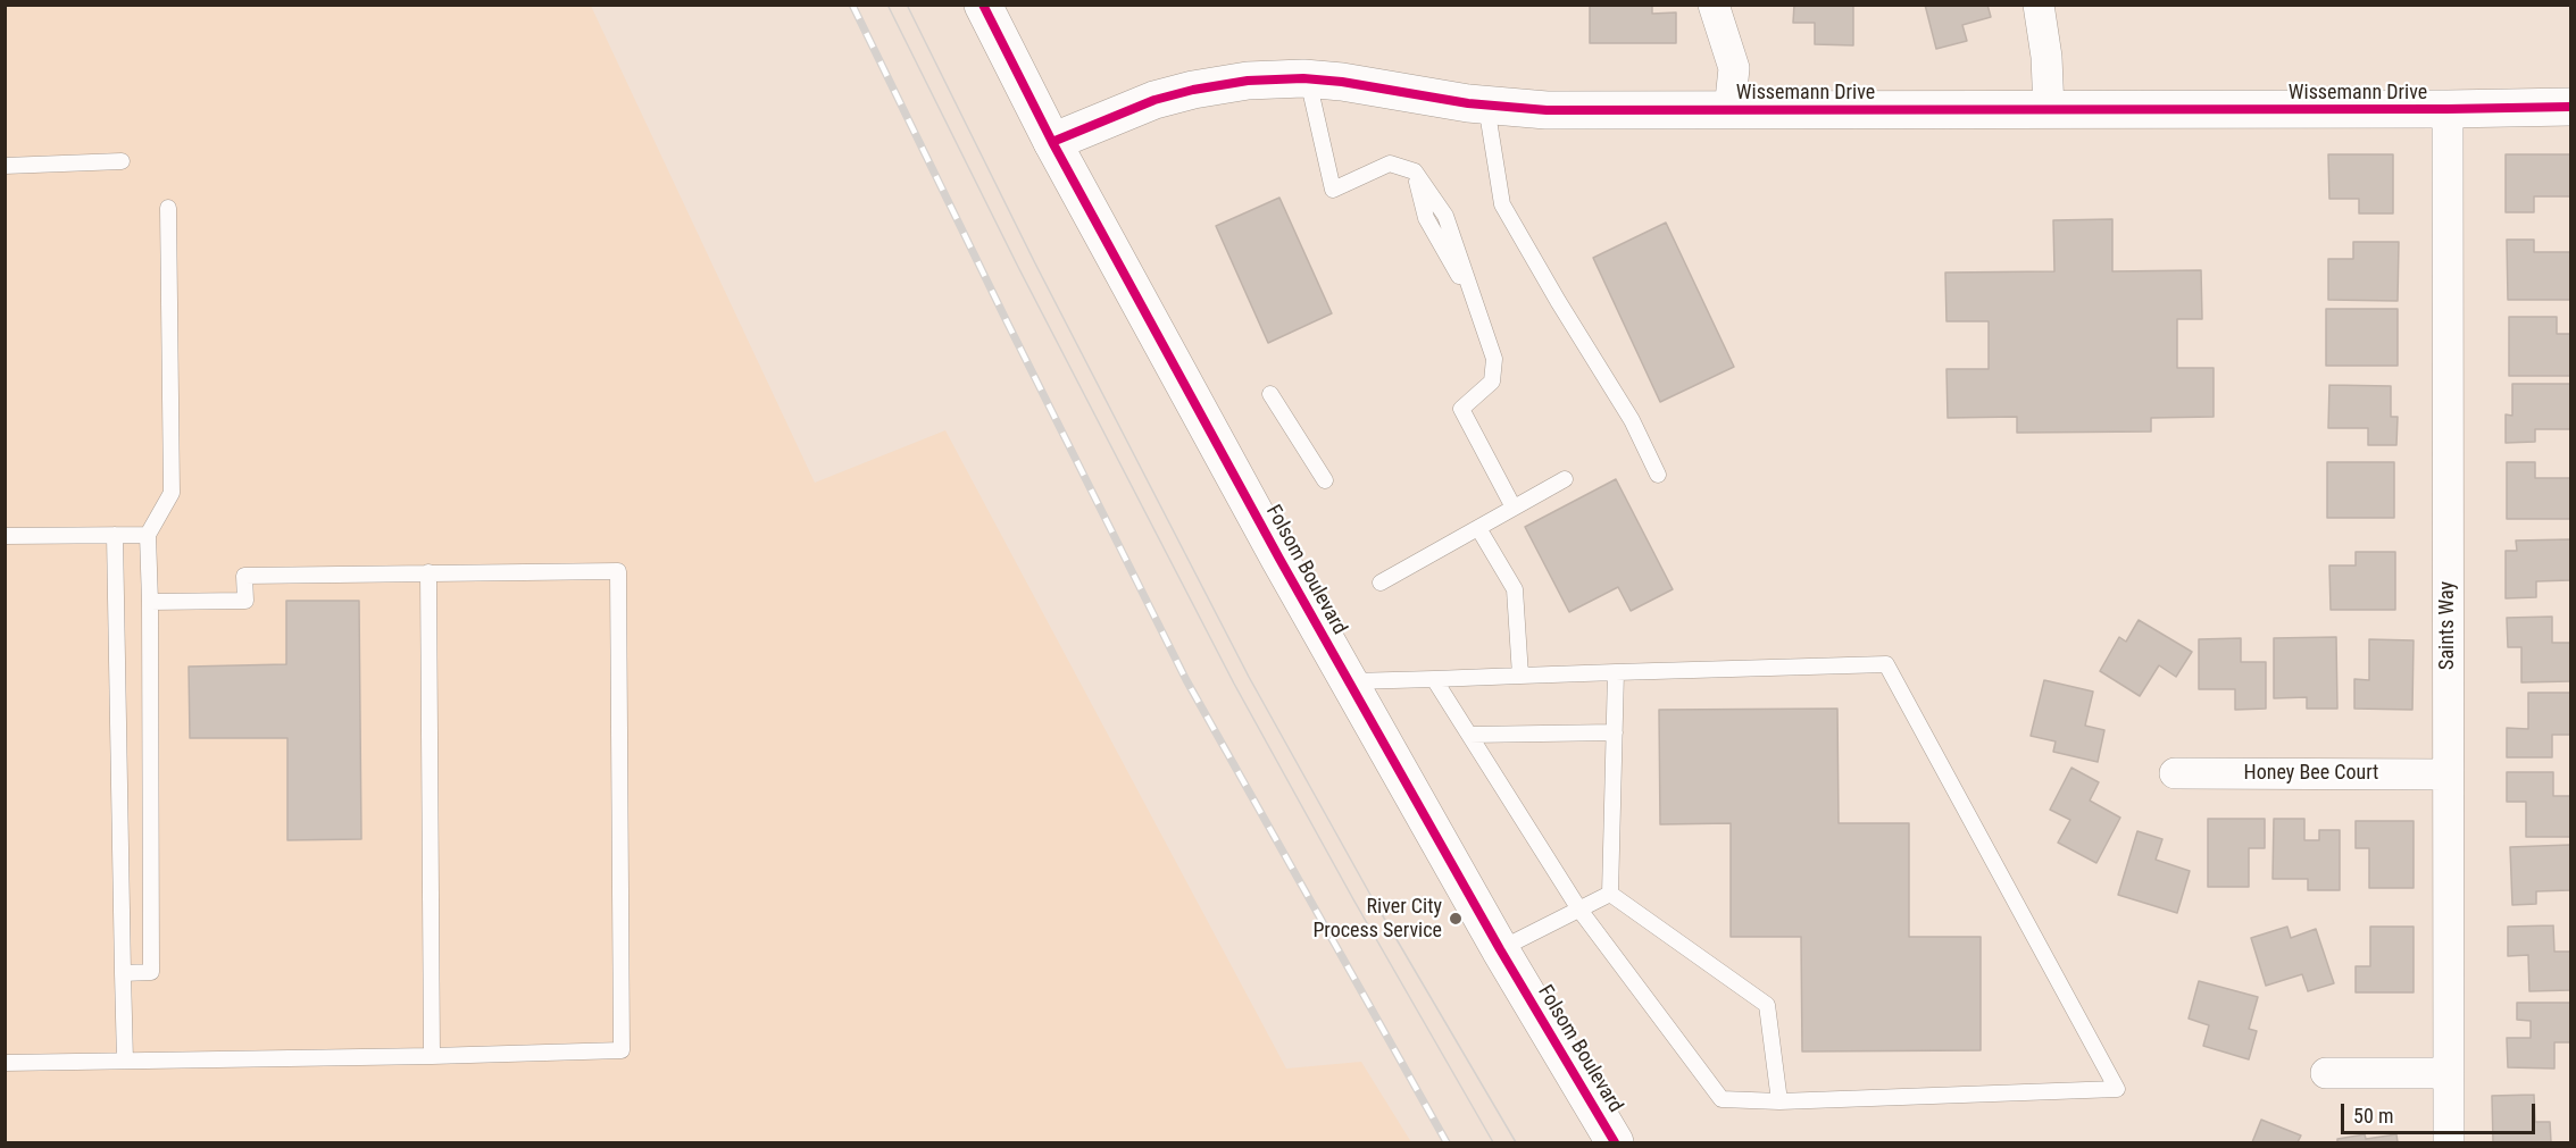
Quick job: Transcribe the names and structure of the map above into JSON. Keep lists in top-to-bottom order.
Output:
{
  "streets": {
    "street": [
      "Wissemann Drive",
      "Folsom Boulevard",
      "Saints Way",
      "Honey Bee Court"
    ]
  },
  "crossings": [
    ["Wissemann Drive", "Folsom Boulevard"],
    ["Wissemann Drive", "Saints Way"],
    ["Saints Way", "Honey Bee Court"]
  ],
  "places": ["River City Process Service"],
  "scale_bar": "50 m"
}
